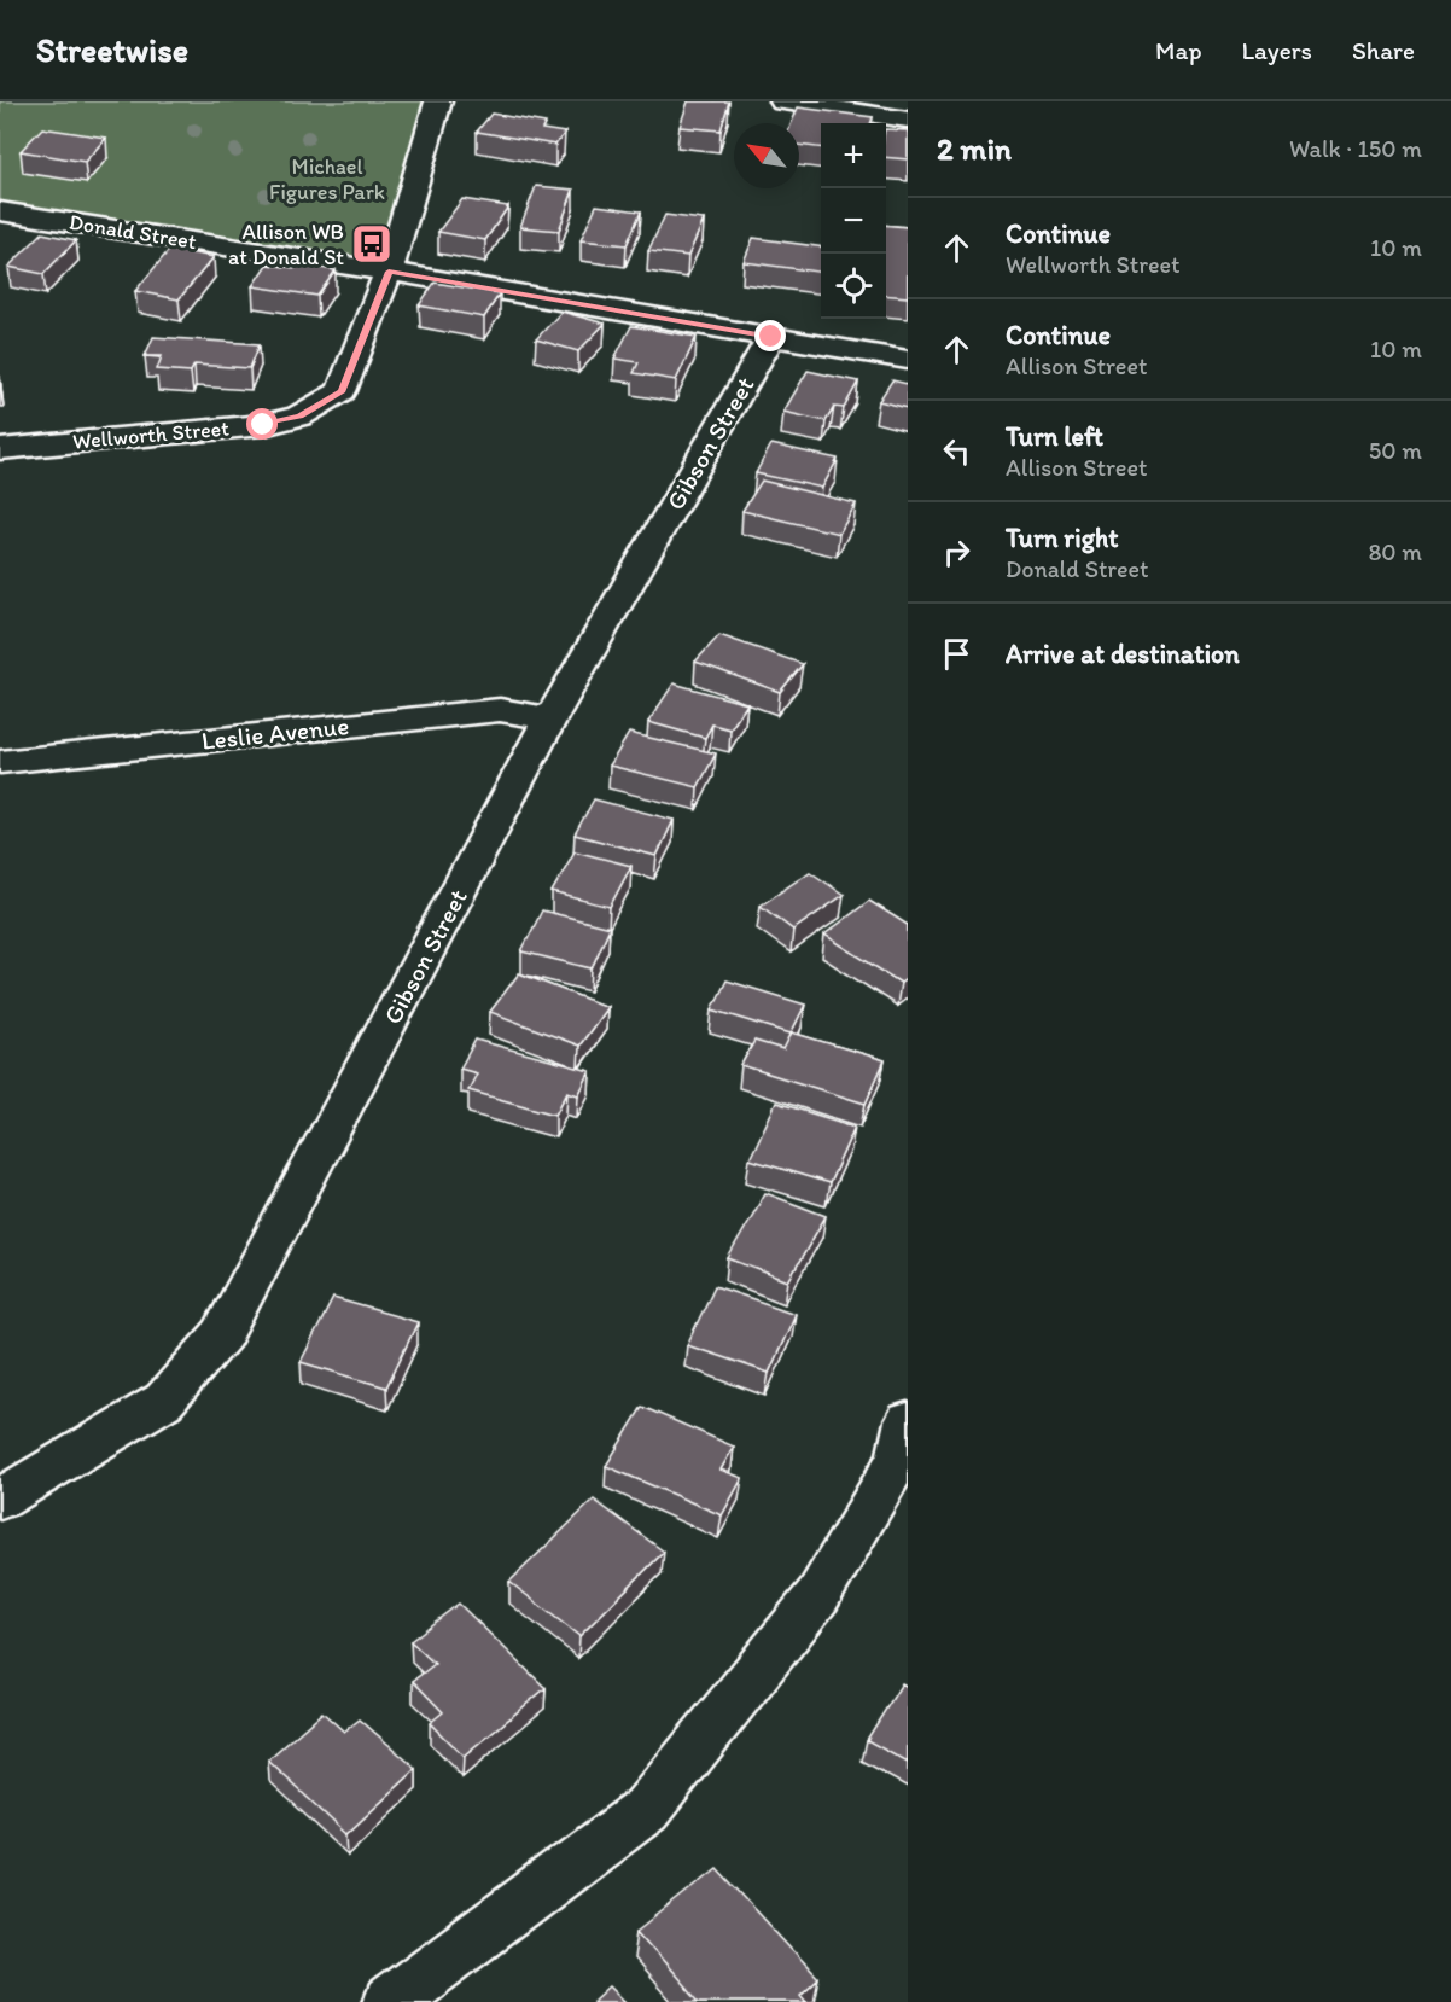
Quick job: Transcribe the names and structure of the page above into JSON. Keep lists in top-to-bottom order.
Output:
{
  "streets": {
    "street": [
      "Donald Street",
      "Wellworth Street",
      "Gibson Street",
      "Leslie Avenue"
    ]
  },
  "crossings": [
    ["Donald Street", "Wellworth Street"],
    ["Donald Street", "Gibson Street"],
    ["Gibson Street", "Leslie Avenue"]
  ],
  "parks": ["Michael Figures Park"],
  "places": {
    "bus stop": ["Allison WB at Donald St"]
  },
  "north": "top left",
  "page": {
    "header": "Streetwise",
    "nav": ["Map", "Layers", "Share"],
    "heading": ["2 min", "Walk · 150 m"],
    "map_buttons": ["+", "−"],
    "list": [
      ["Continue", "Wellworth Street", "10 m"],
      ["Continue", "Allison Street", "10 m"],
      ["Turn left", "Allison Street", "50 m"],
      ["Turn right", "Donald Street", "80 m"],
      "Arrive at destination"
    ]
  }
}
